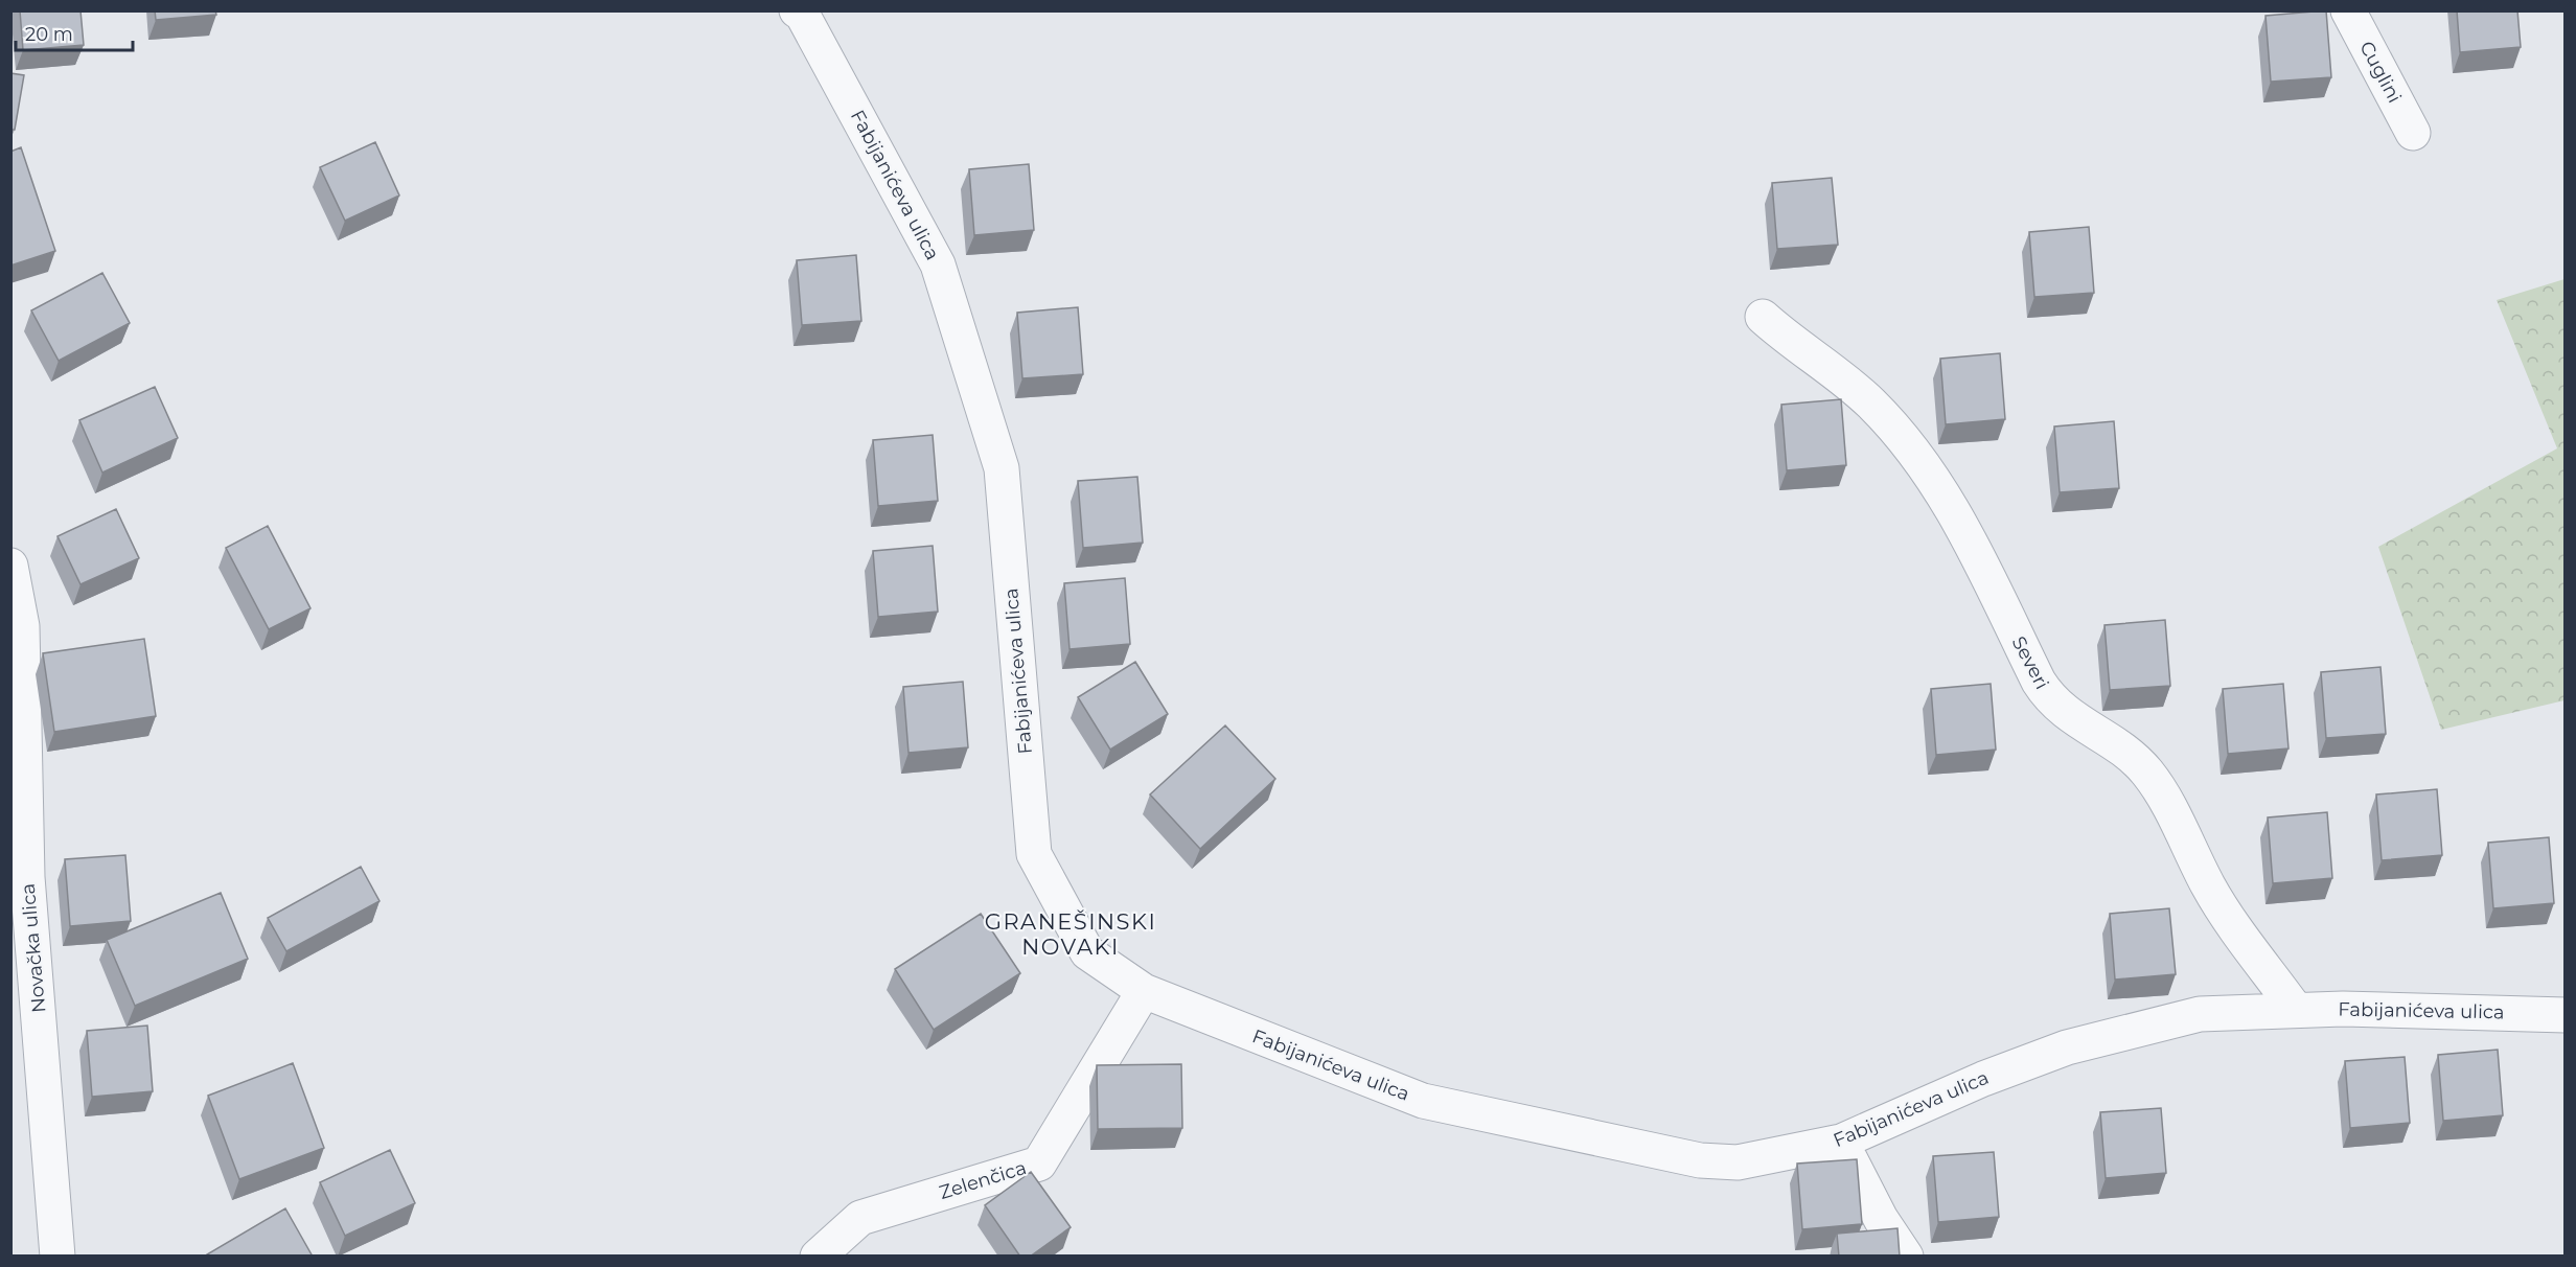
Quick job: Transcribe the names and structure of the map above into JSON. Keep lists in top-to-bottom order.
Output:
{
  "streets": {
    "street": [
      "Cuglini",
      "Fabijanićeva ulica",
      "Severi",
      "Novačka ulica",
      "Zelenčica"
    ]
  },
  "crossings": [
    ["Fabijanićeva ulica", "Severi"],
    ["Fabijanićeva ulica", "Zelenčica"]
  ],
  "districts": ["GRANEŠINSKI NOVAKI"],
  "scale_bar": "20 m"
}
